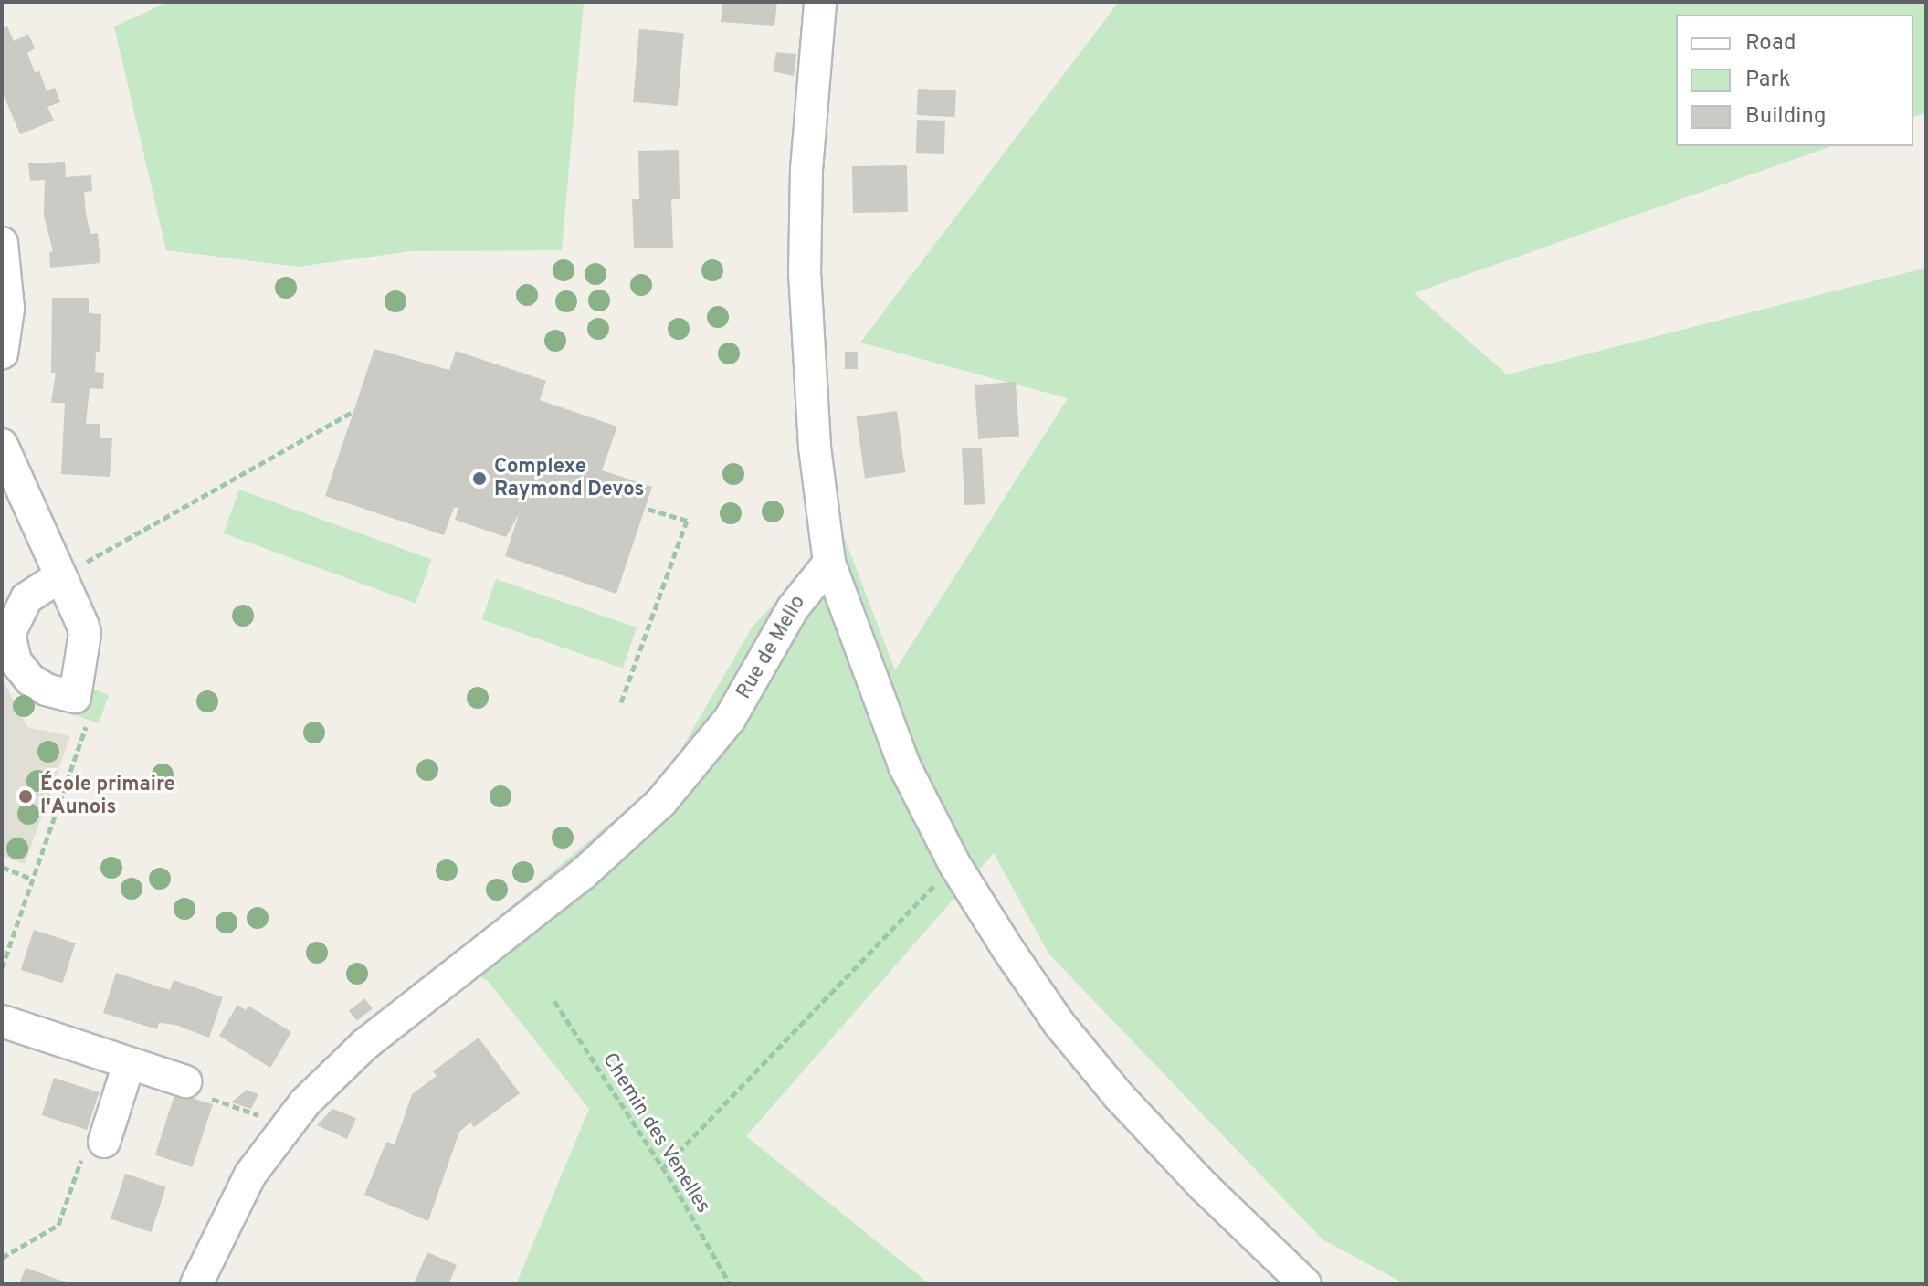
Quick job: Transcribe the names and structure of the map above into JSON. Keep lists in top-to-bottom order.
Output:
{
  "streets": {
    "street": ["Rue de Mello"],
    "path": ["Chemin des Venelles"]
  },
  "places": ["Complexe Raymond Devos", "École primaire l'Aunois"],
  "legend": ["Road", "Park", "Building"]
}
